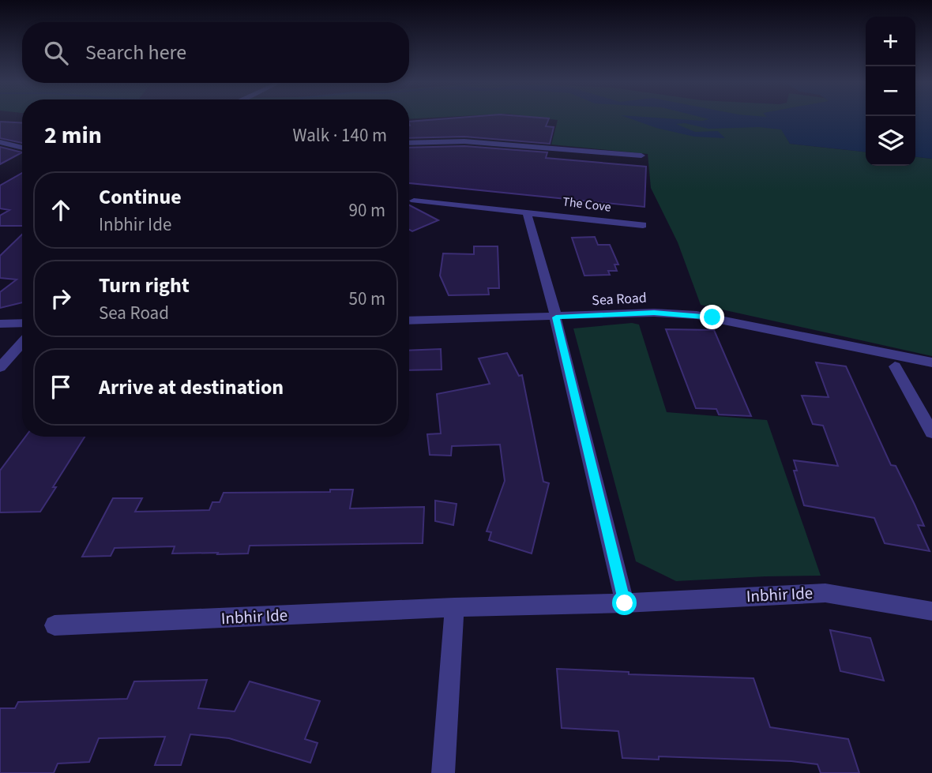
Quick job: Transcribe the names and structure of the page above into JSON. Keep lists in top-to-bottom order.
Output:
{
  "streets": {
    "street": ["The Cove", "Sea Road", "Inbhir Ide"]
  },
  "page": {
    "map_buttons": ["+", "−"],
    "search": "Search here",
    "heading": ["2 min", "Walk · 140 m"],
    "list": [
      ["Continue", "Inbhir Ide", "90 m"],
      ["Turn right", "Sea Road", "50 m"],
      "Arrive at destination"
    ]
  }
}
